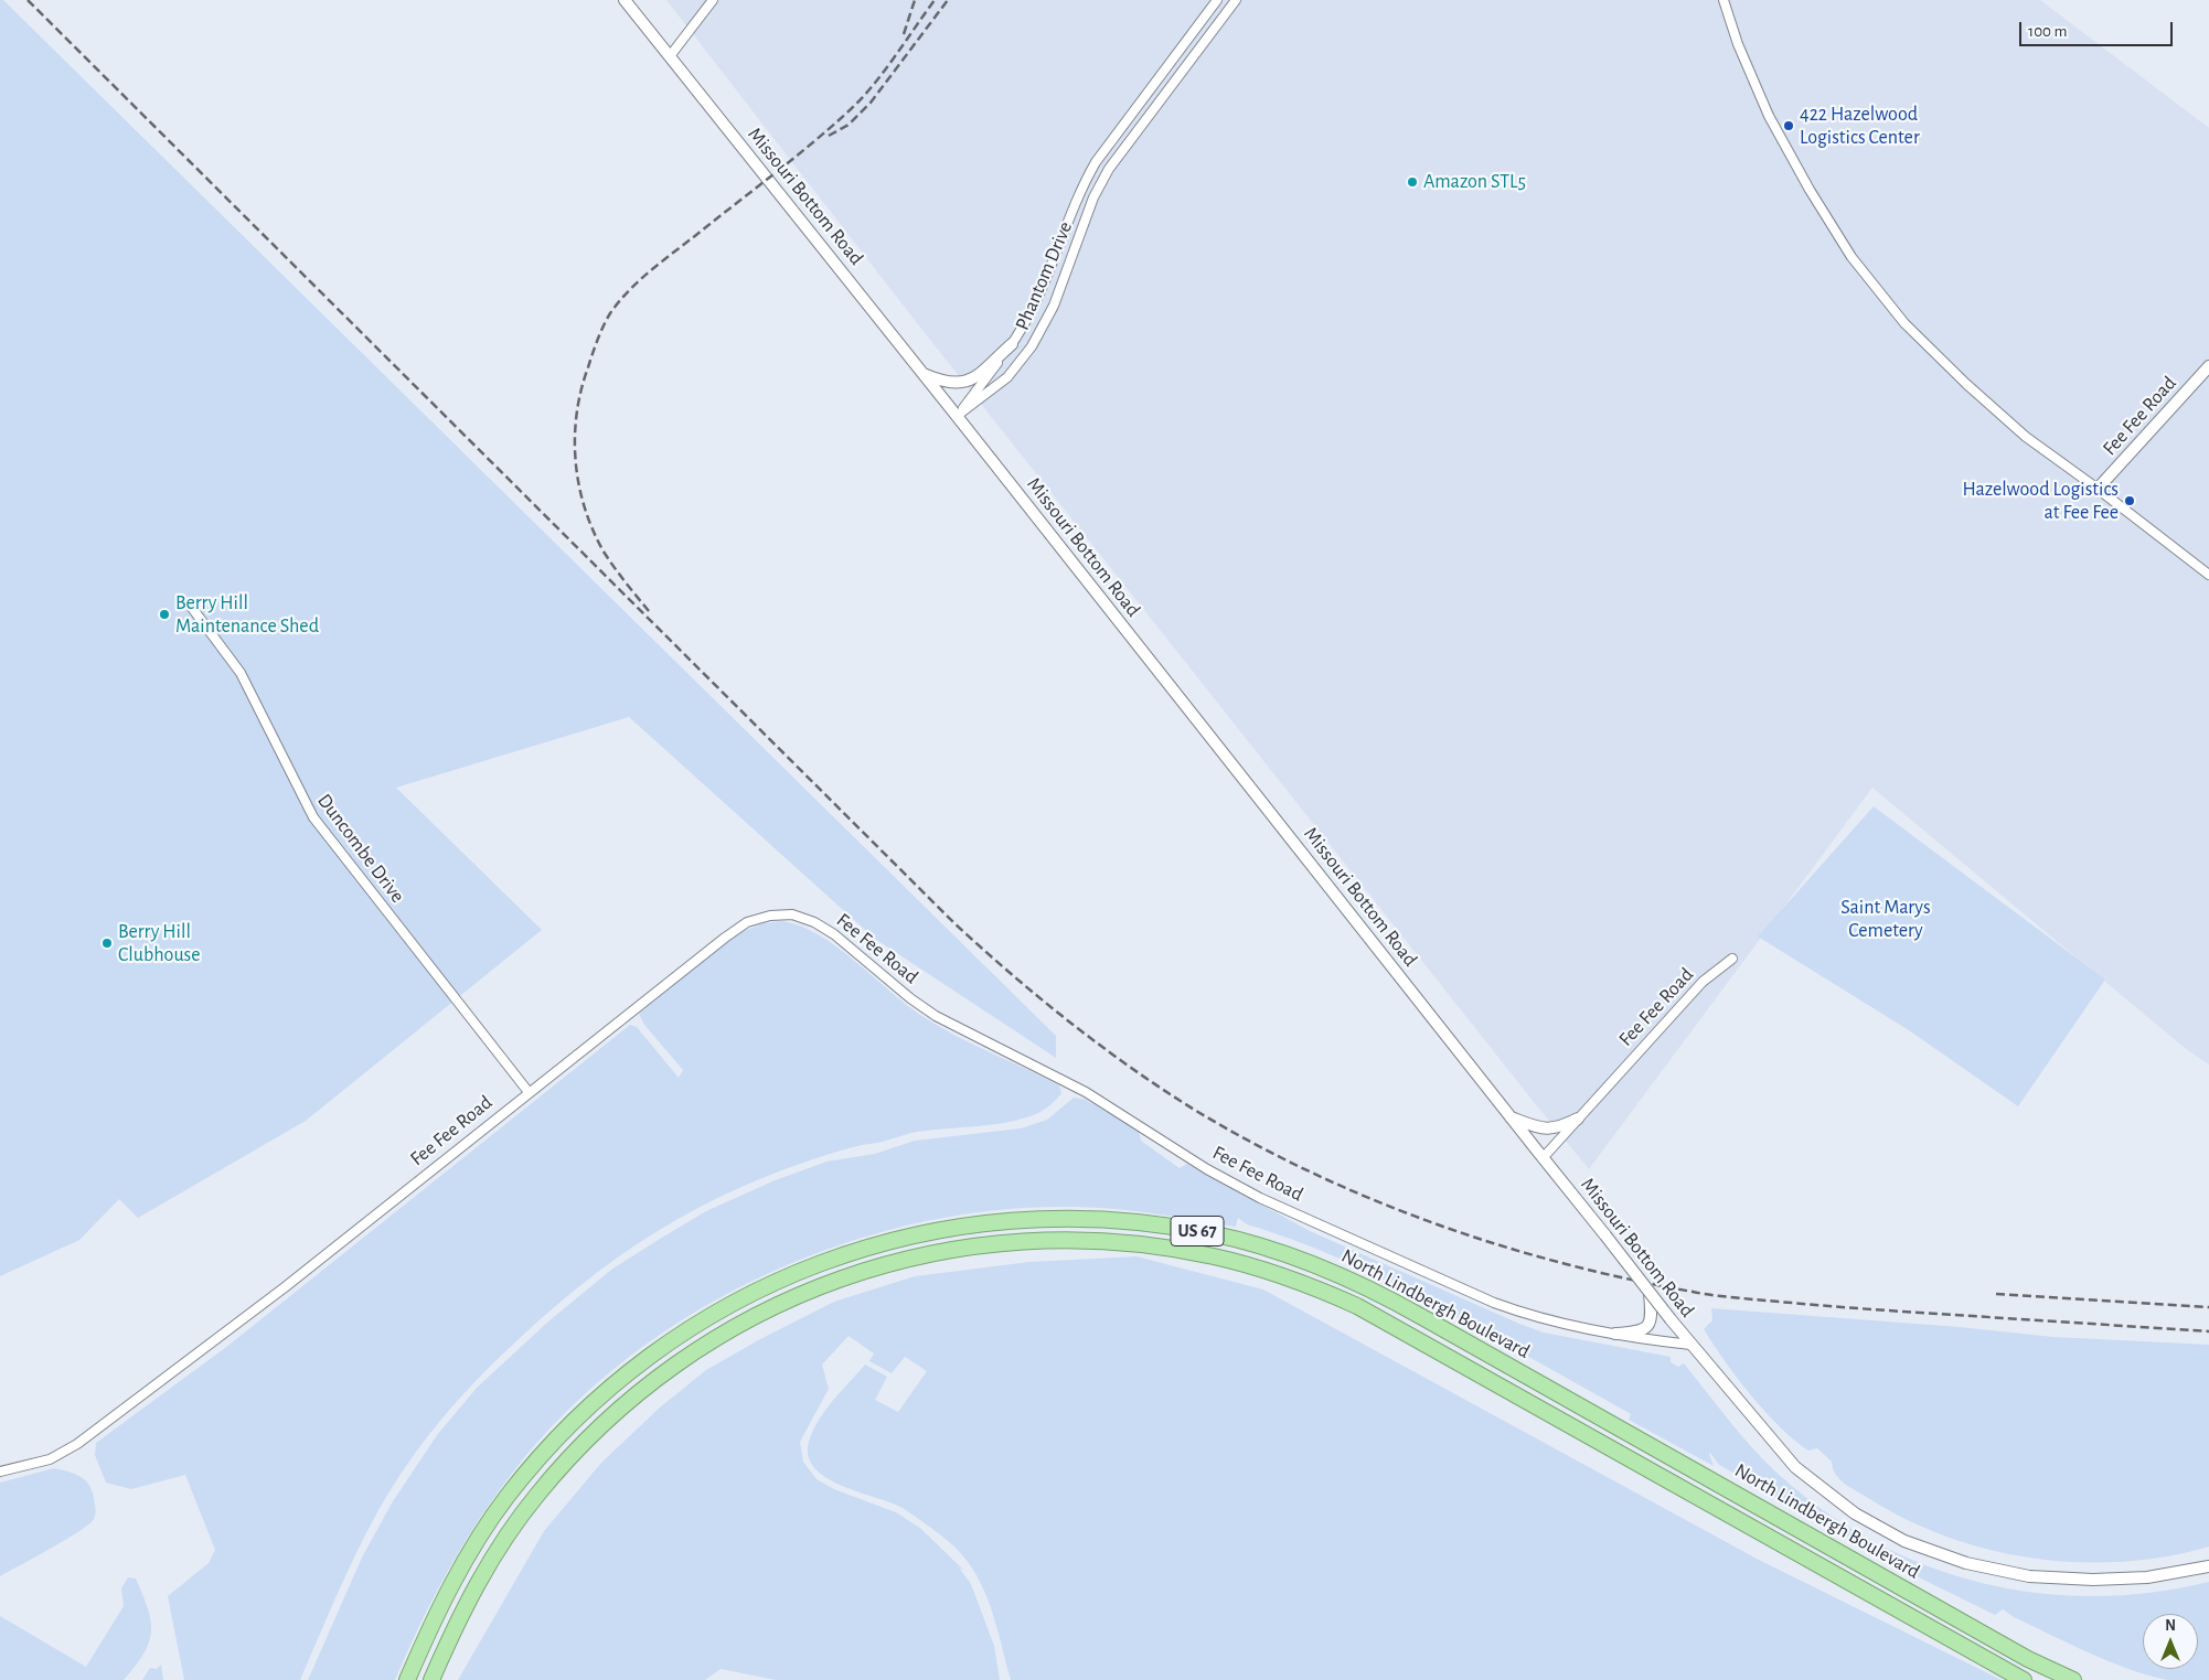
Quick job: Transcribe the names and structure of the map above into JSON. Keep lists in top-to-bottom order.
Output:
{
  "streets": {
    "highway": ["US 67", "North Lindbergh Boulevard"],
    "street": [
      "Missouri Bottom Road",
      "Phantom Drive",
      "Fee Fee Road",
      "Duncombe Drive"
    ]
  },
  "crossings": [
    ["Missouri Bottom Road", "Phantom Drive"],
    ["Missouri Bottom Road", "Fee Fee Road"],
    ["Fee Fee Road", "Duncombe Drive"]
  ],
  "parks": ["Saint Marys Cemetery"],
  "places": [
    "422 Hazelwood Logistics Center",
    "Amazon STL5",
    "Hazelwood Logistics at Fee Fee",
    "Berry Hill Maintenance Shed",
    "Berry Hill Clubhouse"
  ],
  "scale_bar": "100 m",
  "north": "top"
}
